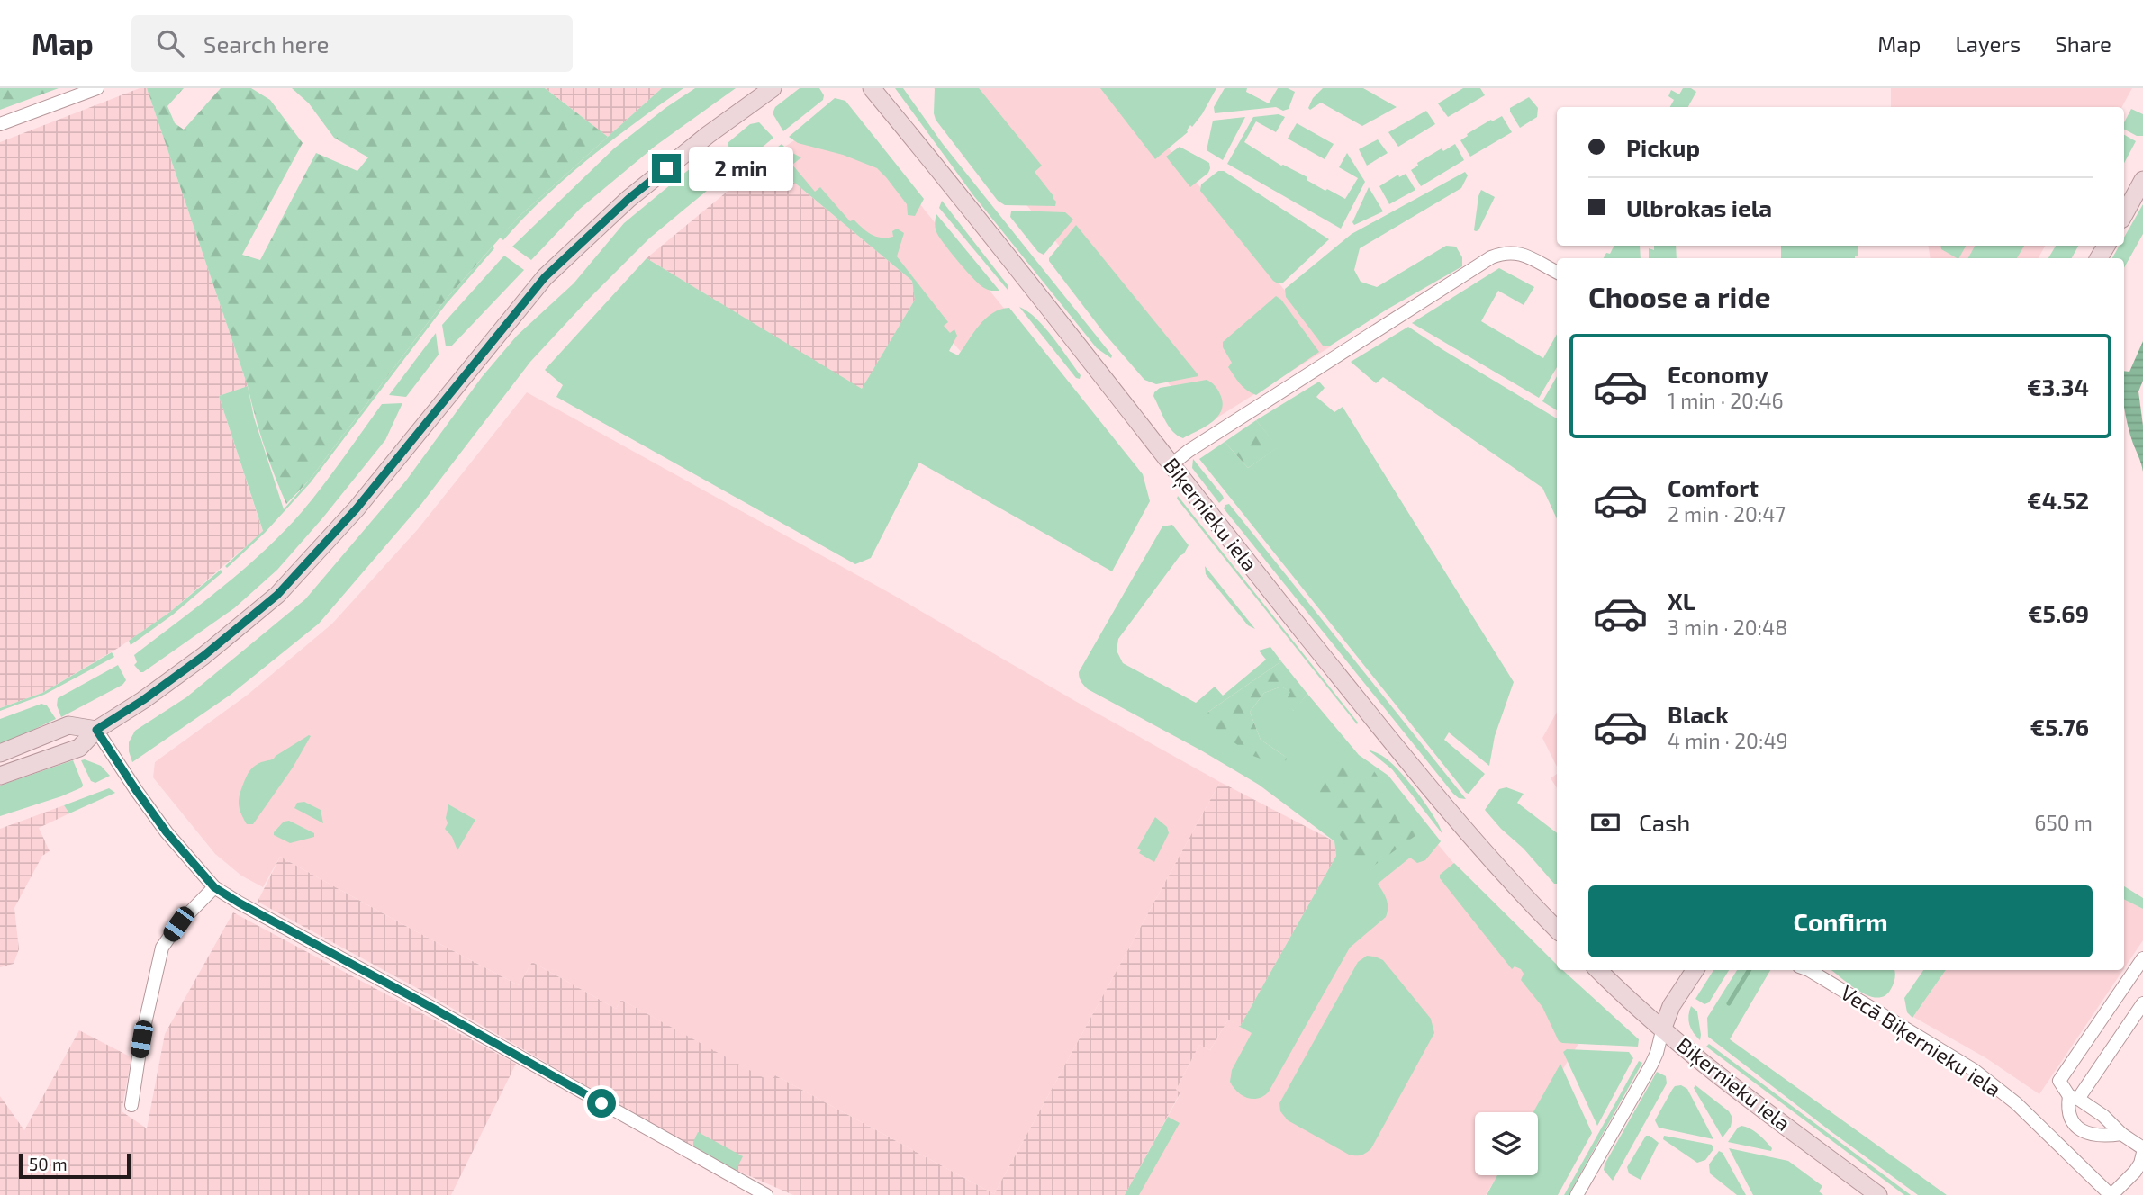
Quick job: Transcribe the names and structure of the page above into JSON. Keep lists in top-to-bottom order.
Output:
{
  "streets": {
    "main road": ["Biķernieku iela"],
    "street": ["Vecā Biķernieku iela"]
  },
  "scale_bar": "50 m",
  "page": {
    "header": "Map",
    "search": "Search here",
    "nav": ["Map", "Layers", "Share"],
    "banner": ["Pickup", "Ulbrokas iela"],
    "bubble": "2 min",
    "heading": "Choose a ride",
    "list": [
      {
        "name": "Economy",
        "note": "1 min · 20:46",
        "value": "€3.34"
      },
      {
        "name": "Comfort",
        "note": "2 min · 20:47",
        "value": "€4.52"
      },
      {
        "name": "XL",
        "note": "3 min · 20:48",
        "value": "€5.69"
      },
      {
        "name": "Black",
        "note": "4 min · 20:49",
        "value": "€5.76"
      }
    ],
    "pay": ["Cash", "650 m"],
    "buttons": "Confirm",
    "scale": "50 m"
  }
}
